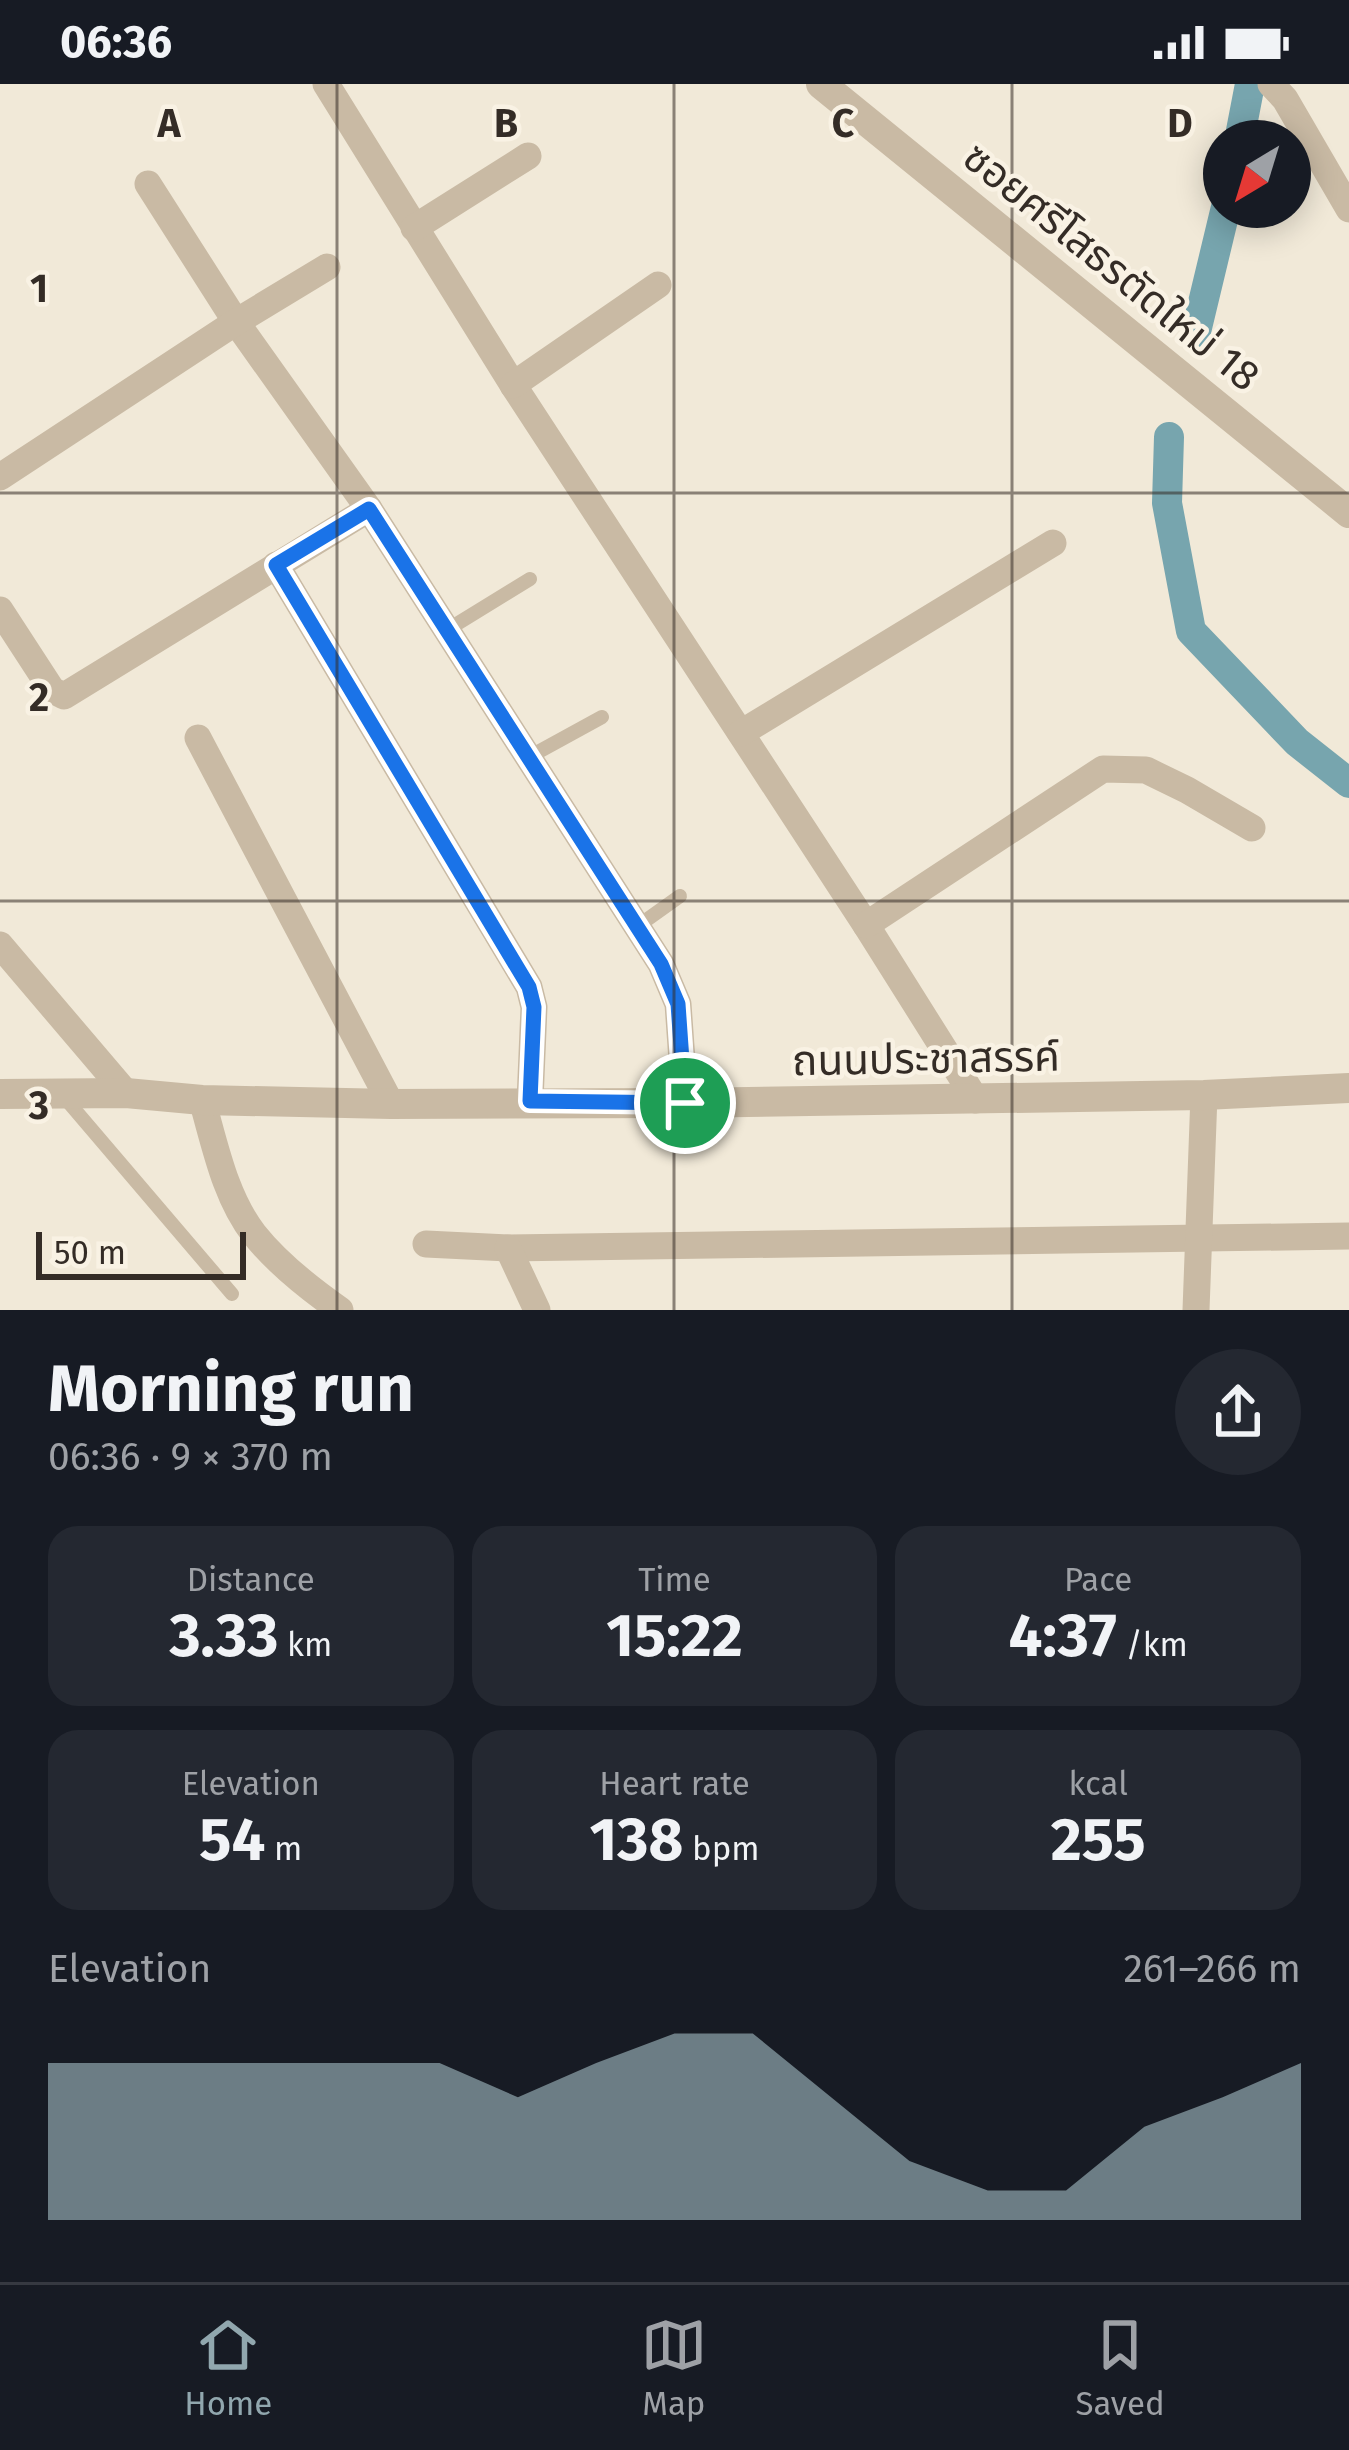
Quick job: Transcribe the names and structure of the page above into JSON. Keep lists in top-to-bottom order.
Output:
{
  "streets": {
    "street": ["ซอยศรีโสธรตัดใหม่ 18", "ถนนประชาสรรค์"]
  },
  "scale_bar": "50 m",
  "north": "bottom left",
  "page": {
    "status": "06:36",
    "scale": "50 m",
    "heading": ["Morning run", "06:36 · 9 × 370 m"],
    "stats": [
      ["Distance", "3.33 km"],
      ["Time", "15:22"],
      ["Pace", "4:37 /km"],
      ["Elevation", "54 m"],
      ["Heart rate", "138 bpm"],
      ["kcal", "255"]
    ],
    "chart": ["Elevation", "261–266 m"],
    "tabs": ["Home", "Map", "Saved"]
  },
  "grid": {
    "columns": [
      "A",
      "B",
      "C",
      "D"
    ],
    "rows": ["1", "2", "3"]
  }
}
